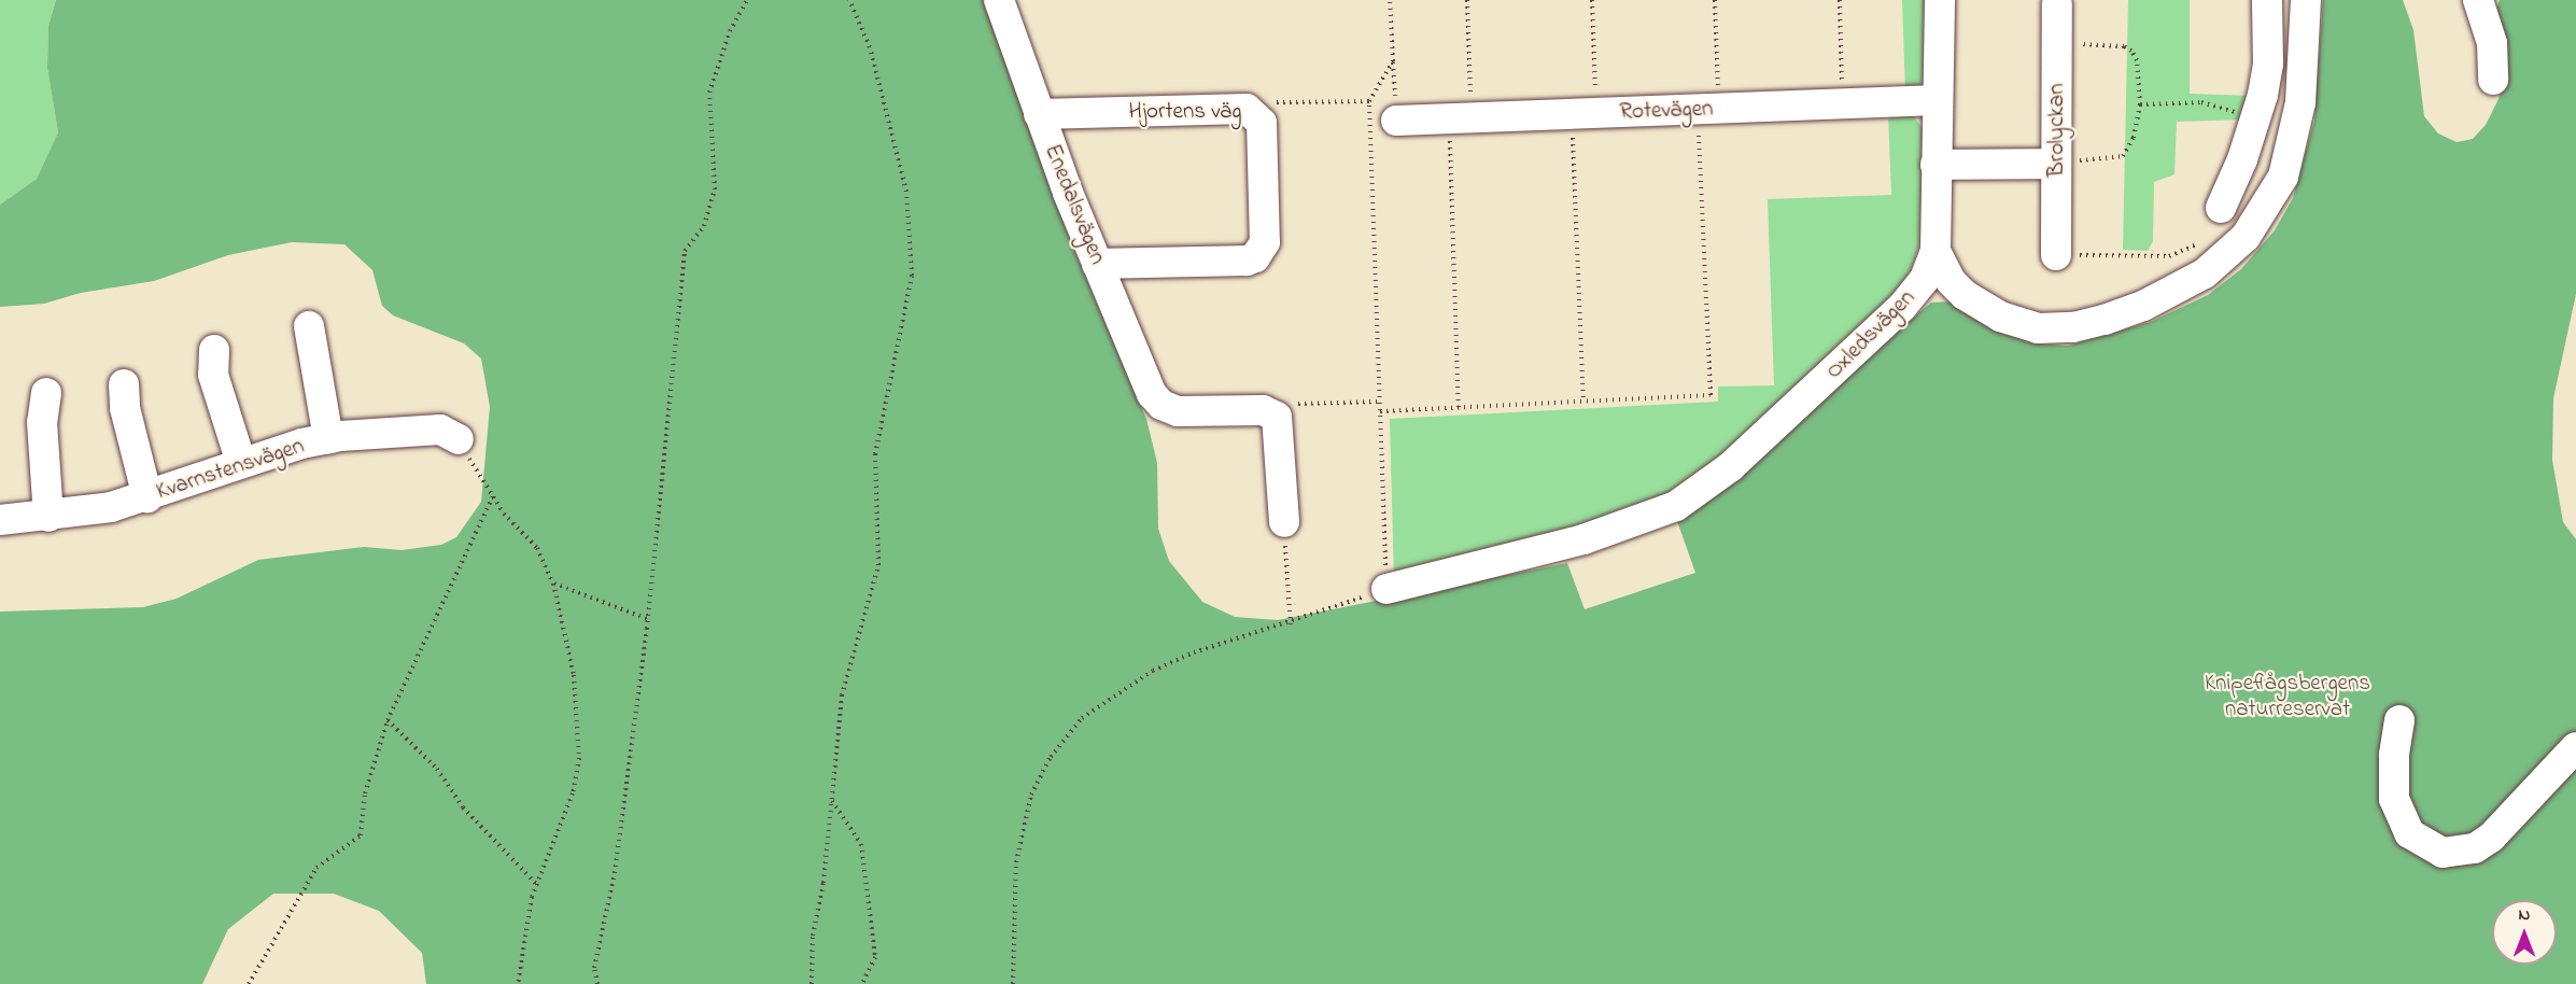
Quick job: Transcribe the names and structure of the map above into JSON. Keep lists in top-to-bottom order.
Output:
{
  "streets": {
    "street": [
      "Rotevägen",
      "Hjortens väg",
      "Brolyckan",
      "Enedalsvägen",
      "Oxledsvägen",
      "Kvarnstensvägen"
    ]
  },
  "crossings": [
    ["Rotevägen", "Oxledsvägen"],
    ["Hjortens väg", "Enedalsvägen"]
  ],
  "parks": ["Knipeflågsbergens naturreservat"],
  "north": "top"
}
